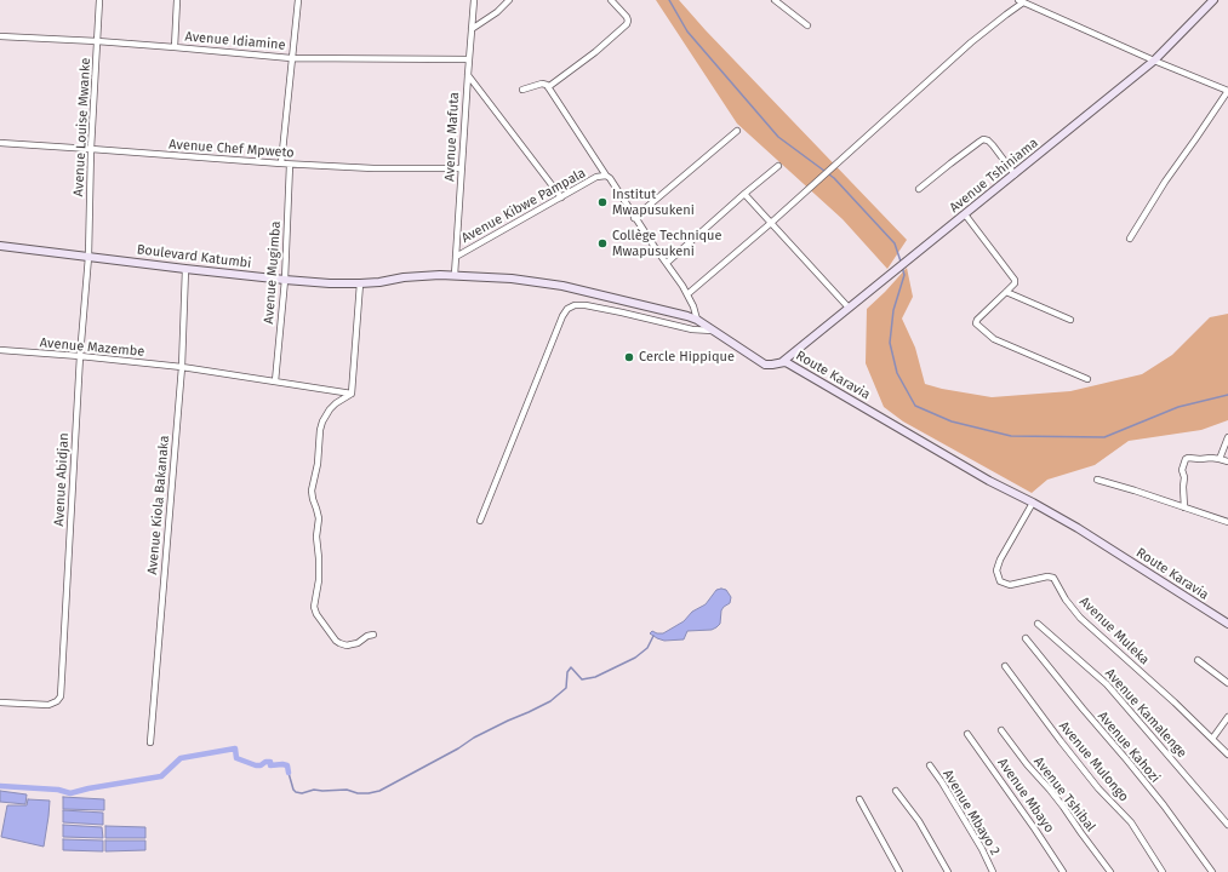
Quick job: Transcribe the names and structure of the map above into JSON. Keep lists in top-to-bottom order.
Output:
{
  "streets": {
    "street": [
      "Avenue Idiamine",
      "Avenue Louise Mwanke",
      "Avenue Mafuta",
      "Avenue Chef Mpweto",
      "Avenue Tshiniama",
      "Avenue Kibwe Pampala",
      "Boulevard Katumbi",
      "Avenue Mugimba",
      "Avenue Mazembe",
      "Route Karavia",
      "Avenue Abidjan",
      "Avenue Kiola Bakanaka",
      "Avenue Muleka",
      "Avenue Kamalenge",
      "Avenue Kahozi",
      "Avenue Mulongo",
      "Avenue Tshibal",
      "Avenue Mbayo",
      "Avenue Mbayo 2"
    ]
  },
  "crossings": [
    ["Avenue Idiamine", "Avenue Louise Mwanke"],
    ["Avenue Idiamine", "Avenue Mafuta"],
    ["Avenue Louise Mwanke", "Avenue Chef Mpweto"],
    ["Avenue Louise Mwanke", "Boulevard Katumbi"],
    ["Avenue Louise Mwanke", "Avenue Abidjan"],
    ["Avenue Mafuta", "Avenue Chef Mpweto"],
    ["Avenue Mafuta", "Avenue Kibwe Pampala"],
    ["Avenue Mafuta", "Route Karavia"],
    ["Avenue Chef Mpweto", "Avenue Mugimba"],
    ["Avenue Tshiniama", "Route Karavia"],
    ["Avenue Kibwe Pampala", "Route Karavia"],
    ["Boulevard Katumbi", "Avenue Mugimba"],
    ["Boulevard Katumbi", "Route Karavia"],
    ["Boulevard Katumbi", "Avenue Abidjan"],
    ["Boulevard Katumbi", "Avenue Kiola Bakanaka"],
    ["Avenue Mugimba", "Avenue Mazembe"],
    ["Avenue Mazembe", "Avenue Abidjan"],
    ["Avenue Mazembe", "Avenue Kiola Bakanaka"],
    ["Route Karavia", "Avenue Muleka"]
  ],
  "places": ["Institut Mwapusukeni", "Collège Technique Mwapusukeni", "Cercle Hippique"]
}
